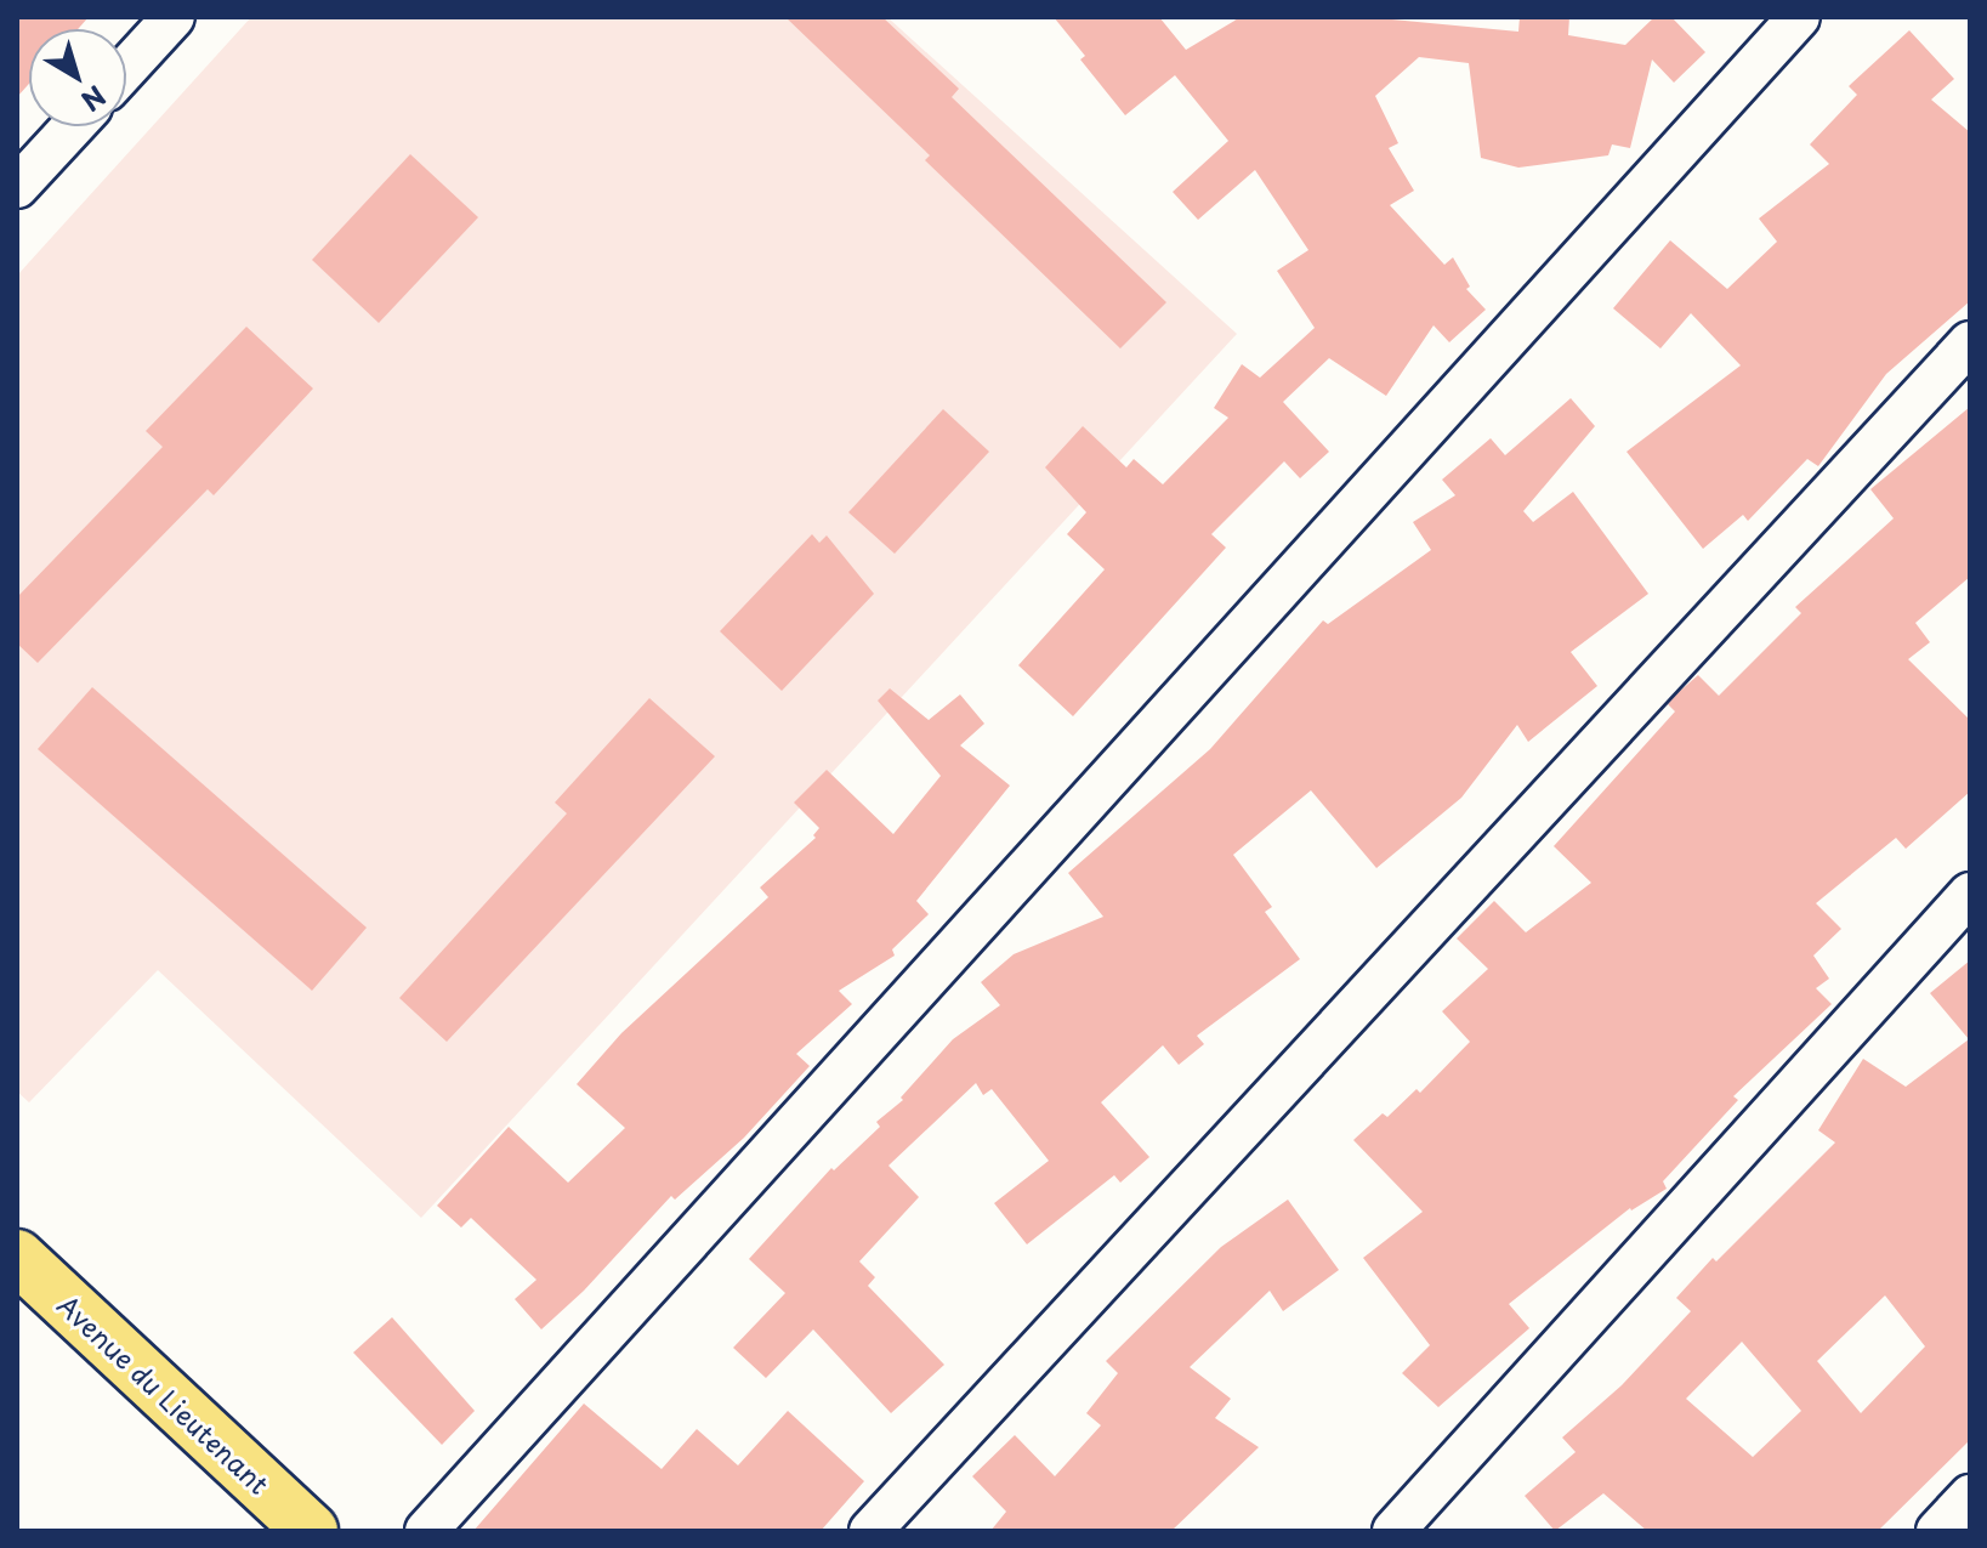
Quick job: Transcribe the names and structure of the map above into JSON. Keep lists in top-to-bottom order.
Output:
{
  "streets": {
    "main road": ["Avenue du Lieutenant"]
  },
  "north": "bottom right"
}
